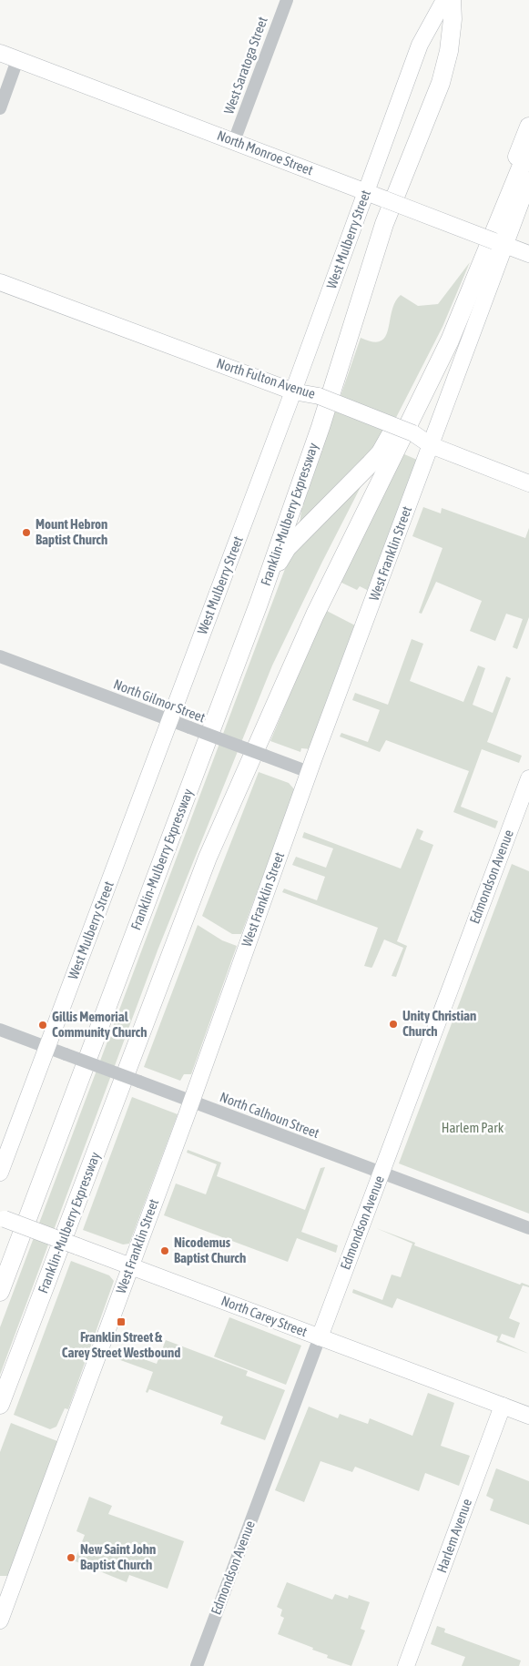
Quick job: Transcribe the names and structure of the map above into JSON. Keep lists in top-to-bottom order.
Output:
{
  "streets": {
    "highway": ["Franklin-Mulberry Expressway"],
    "main road": [
      "North Monroe Street",
      "West Mulberry Street",
      "North Fulton Avenue",
      "West Franklin Street",
      "Edmondson Avenue",
      "North Carey Street",
      "Harlem Avenue"
    ],
    "street": ["West Saratoga Street", "North Gilmor Street", "North Calhoun Street"]
  },
  "crossings": [
    ["West Saratoga Street", "North Monroe Street"],
    ["North Monroe Street", "West Mulberry Street"],
    ["North Monroe Street", "West Franklin Street"],
    ["West Mulberry Street", "North Fulton Avenue"],
    ["West Mulberry Street", "North Gilmor Street"],
    ["West Mulberry Street", "North Calhoun Street"],
    ["North Fulton Avenue", "West Franklin Street"],
    ["West Franklin Street", "North Gilmor Street"],
    ["West Franklin Street", "North Calhoun Street"],
    ["West Franklin Street", "North Carey Street"],
    ["Edmondson Avenue", "North Calhoun Street"],
    ["Edmondson Avenue", "North Carey Street"],
    ["North Carey Street", "Harlem Avenue"]
  ],
  "parks": ["Harlem Park"],
  "places": {
    "other": [
      "Mount Hebron Baptist Church",
      "Unity Christian Church",
      "Gillis Memorial Community Church",
      "Nicodemus Baptist Church",
      "New Saint John Baptist Church"
    ],
    "transit": ["Franklin Street & Carey Street Westbound"]
  }
}
